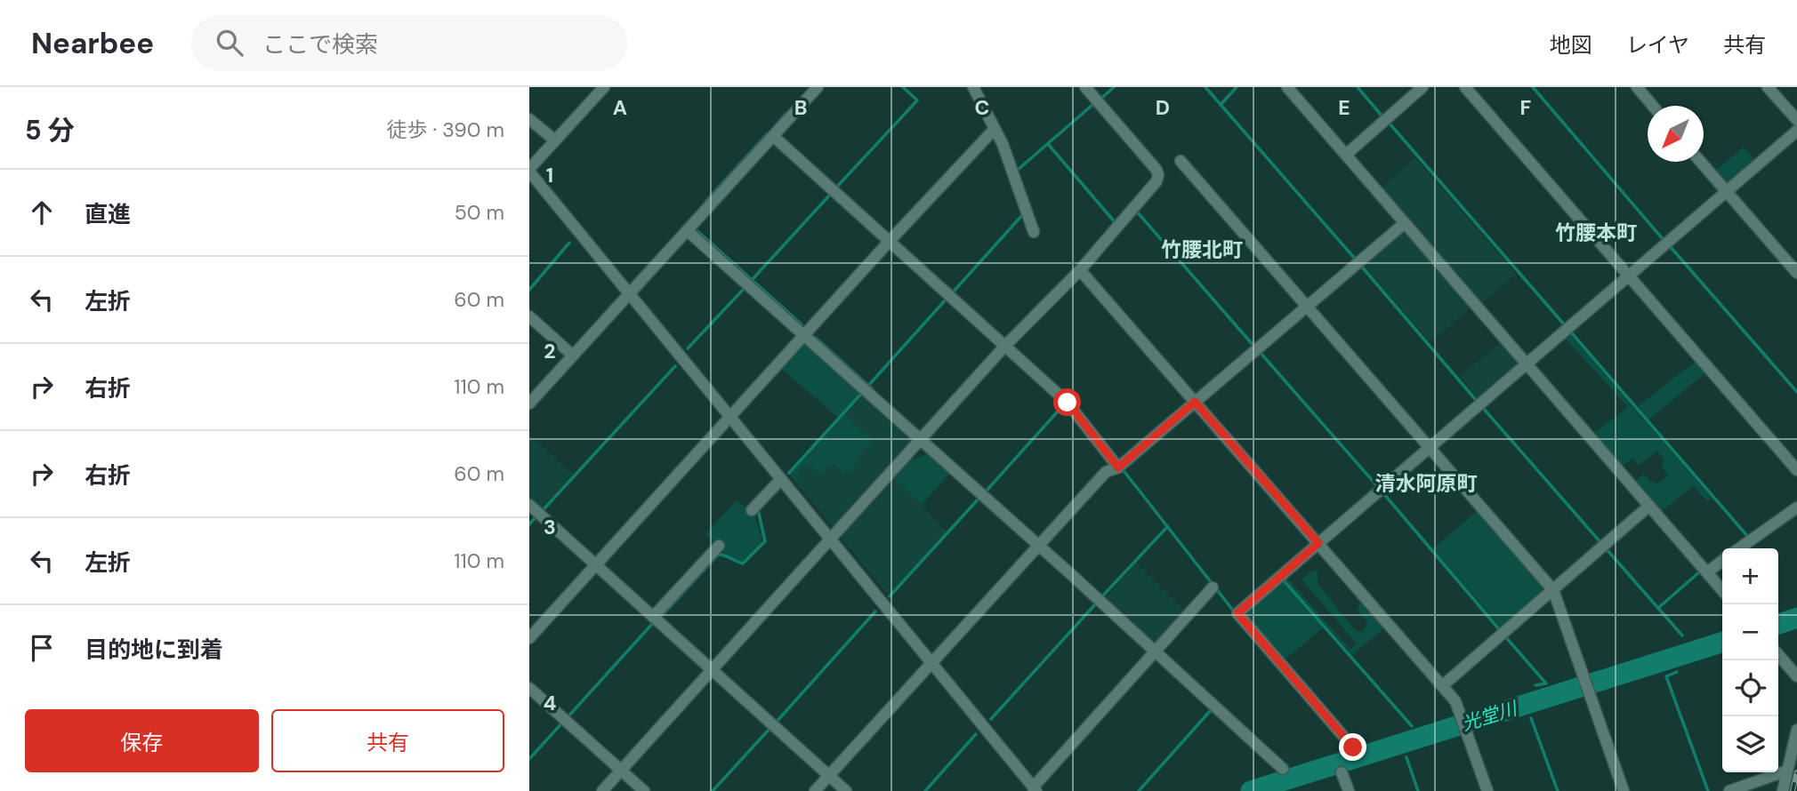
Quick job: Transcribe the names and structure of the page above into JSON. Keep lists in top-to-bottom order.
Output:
{
  "districts": ["竹腰本町", "竹腰北町", "清水阿原町"],
  "water": ["光堂川"],
  "north": "bottom left",
  "page": {
    "header": "Nearbee",
    "search": "ここで検索",
    "nav": ["地図", "レイヤ", "共有"],
    "heading": ["5 分", "徒歩 · 390 m"],
    "list": [
      ["直進", "50 m"],
      ["左折", "60 m"],
      ["右折", "110 m"],
      ["右折", "60 m"],
      ["左折", "110 m"],
      "目的地に到着"
    ],
    "map_buttons": ["+", "−"],
    "buttons": ["保存", "共有"]
  },
  "grid": {
    "columns": [
      "A",
      "B",
      "C",
      "D",
      "E",
      "F"
    ],
    "rows": [
      "1",
      "2",
      "3",
      "4"
    ]
  }
}
